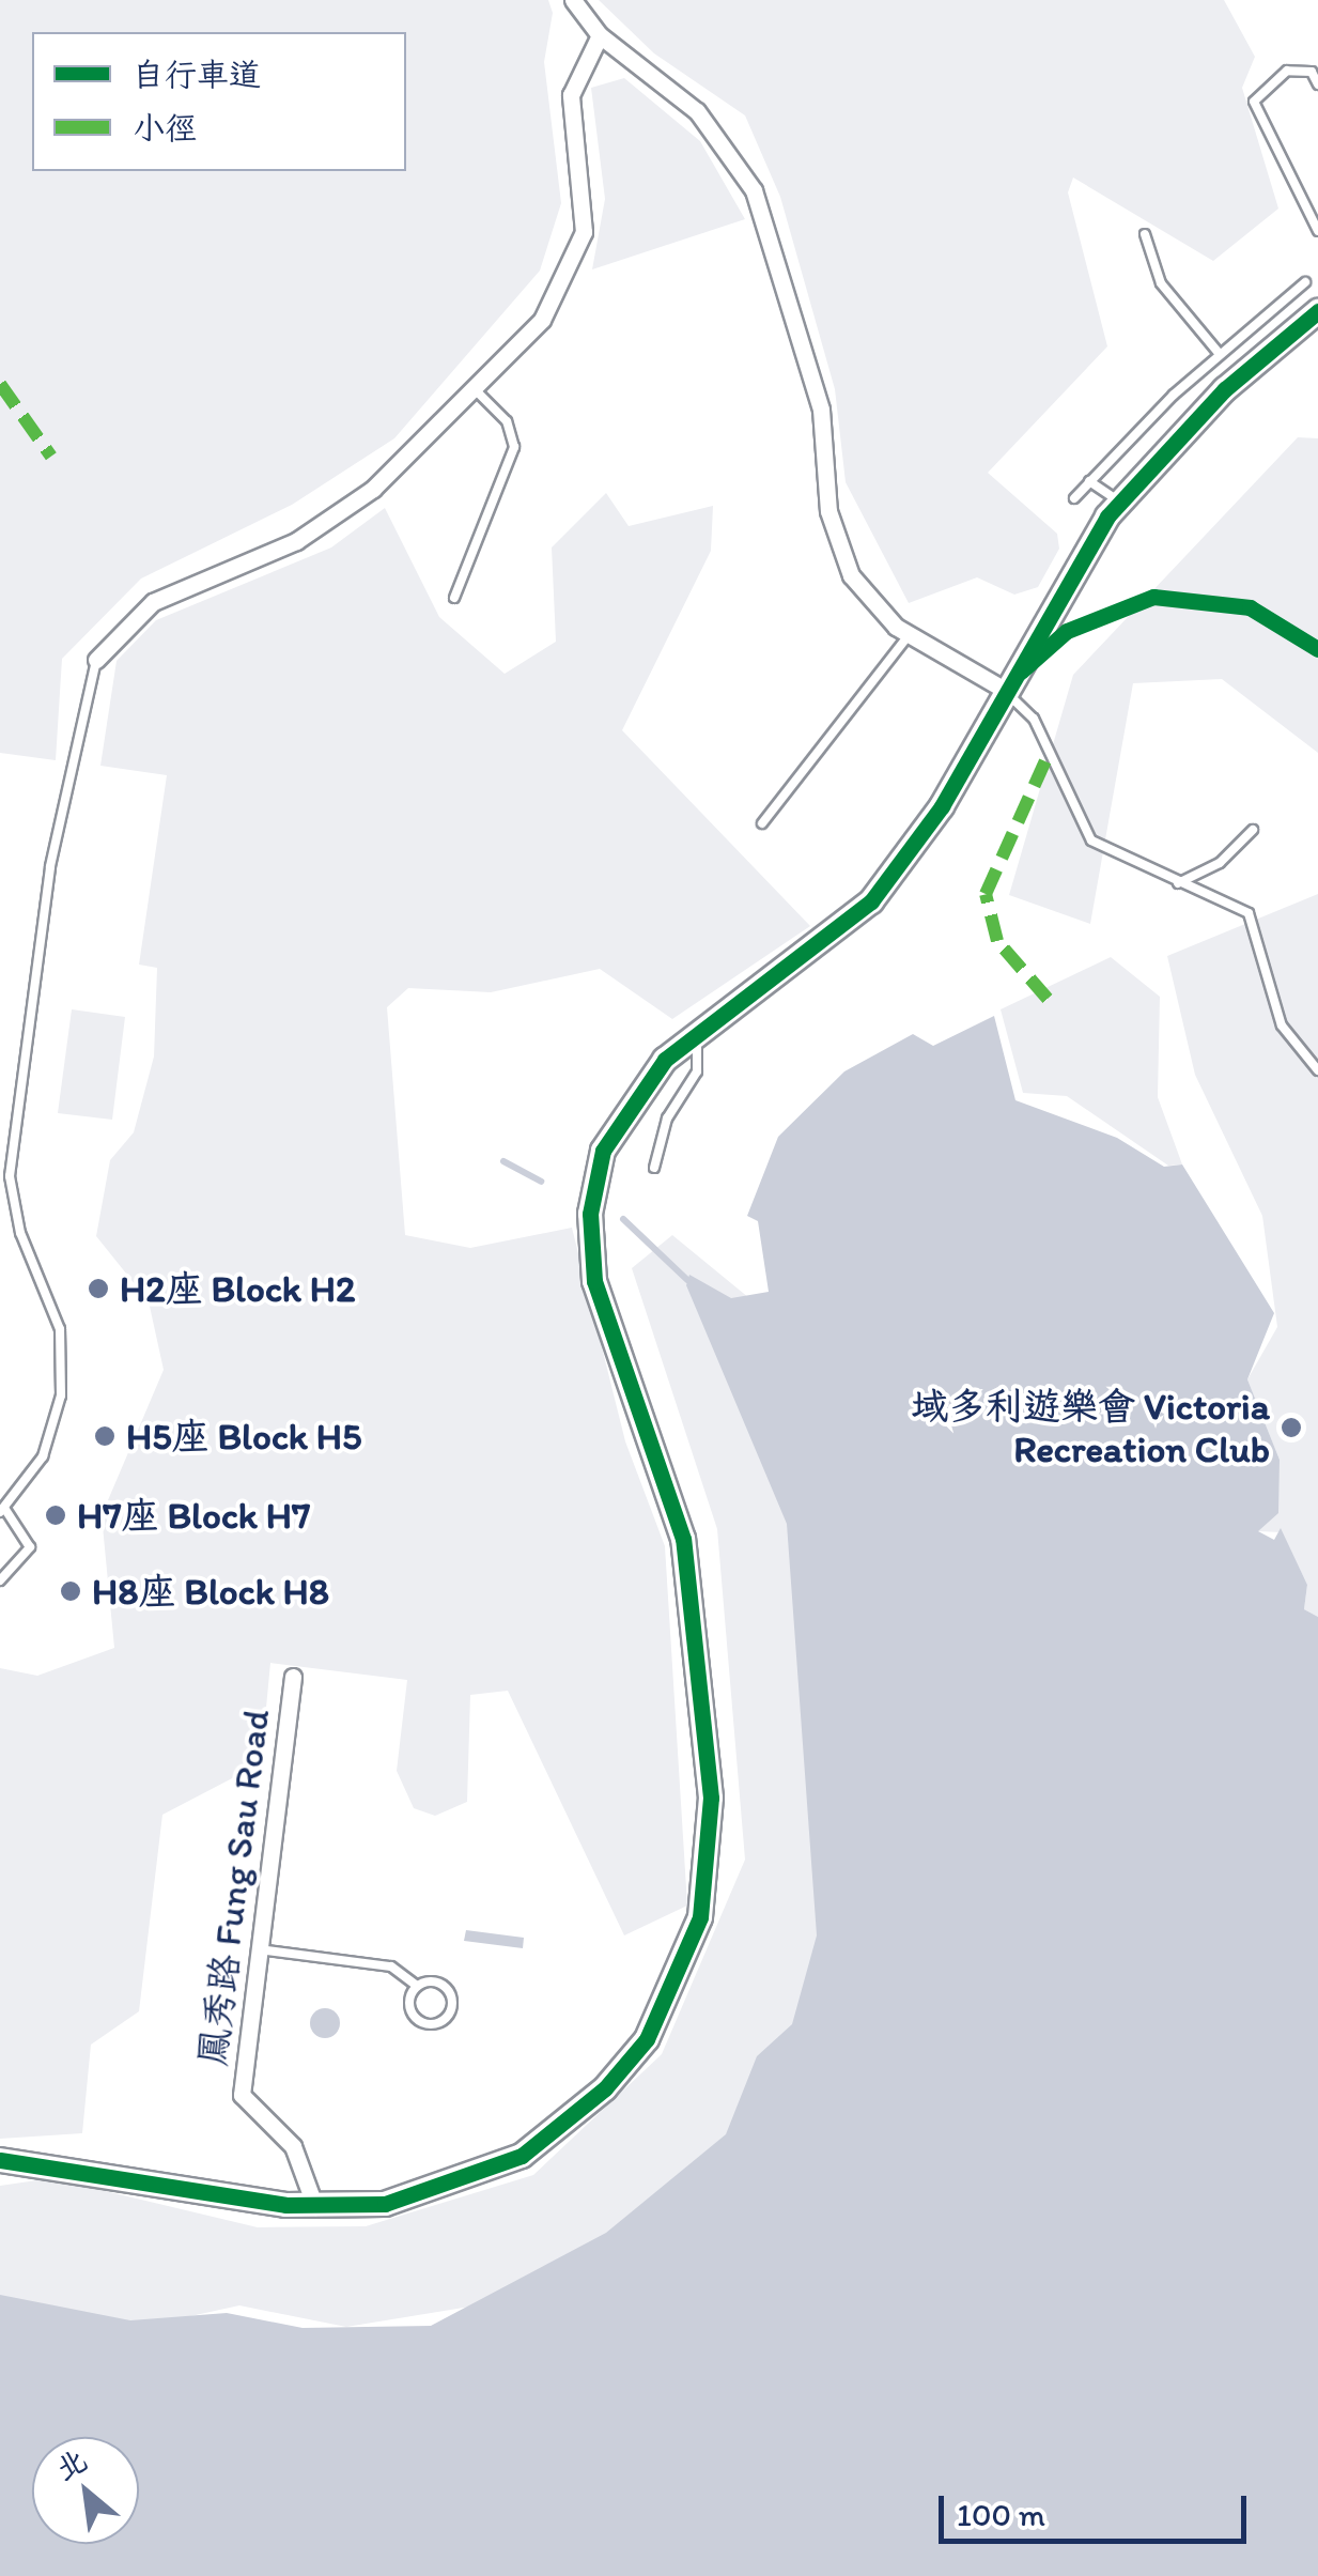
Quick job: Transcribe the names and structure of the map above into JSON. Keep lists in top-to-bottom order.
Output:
{
  "streets": {
    "street": ["鳳秀路 Fung Sau Road"]
  },
  "places": [
    "H2座 Block H2",
    "域多利遊樂會 Victoria Recreation Club",
    "H5座 Block H5",
    "H7座 Block H7",
    "H8座 Block H8"
  ],
  "legend": ["自行車道", "小徑"],
  "scale_bar": "100 m",
  "north": "top left"
}
